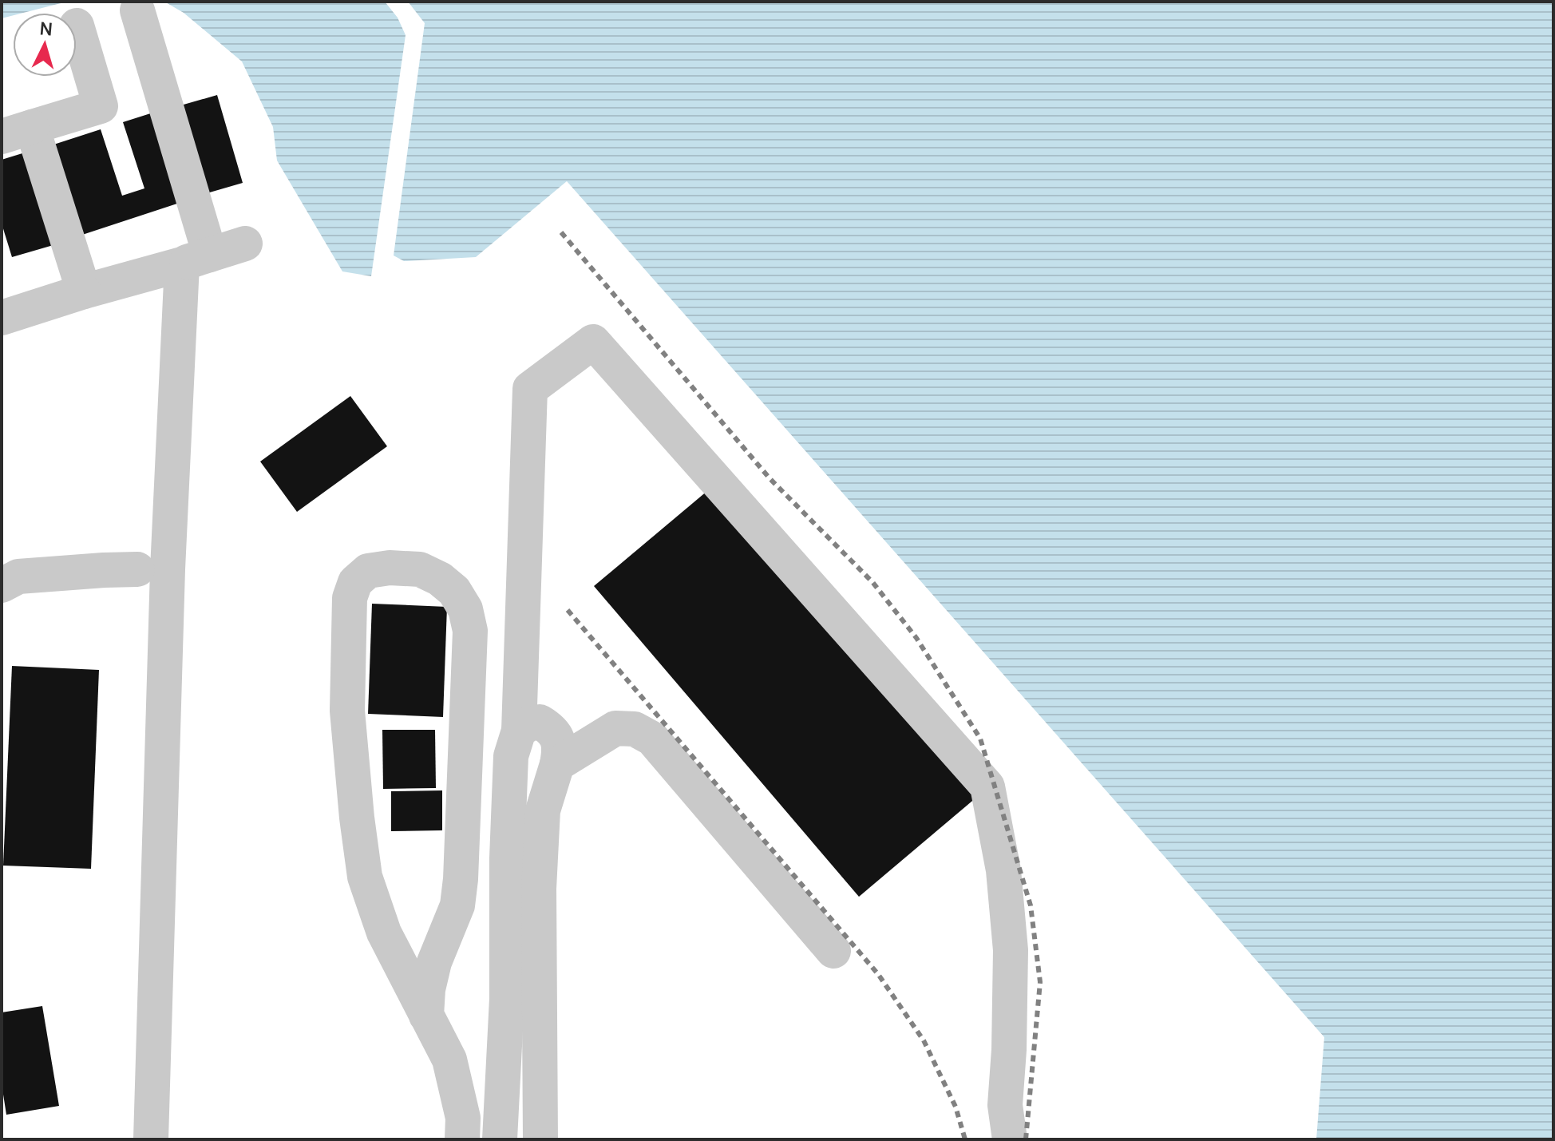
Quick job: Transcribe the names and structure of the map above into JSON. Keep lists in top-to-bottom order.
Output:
{
  "north": "top"
}
